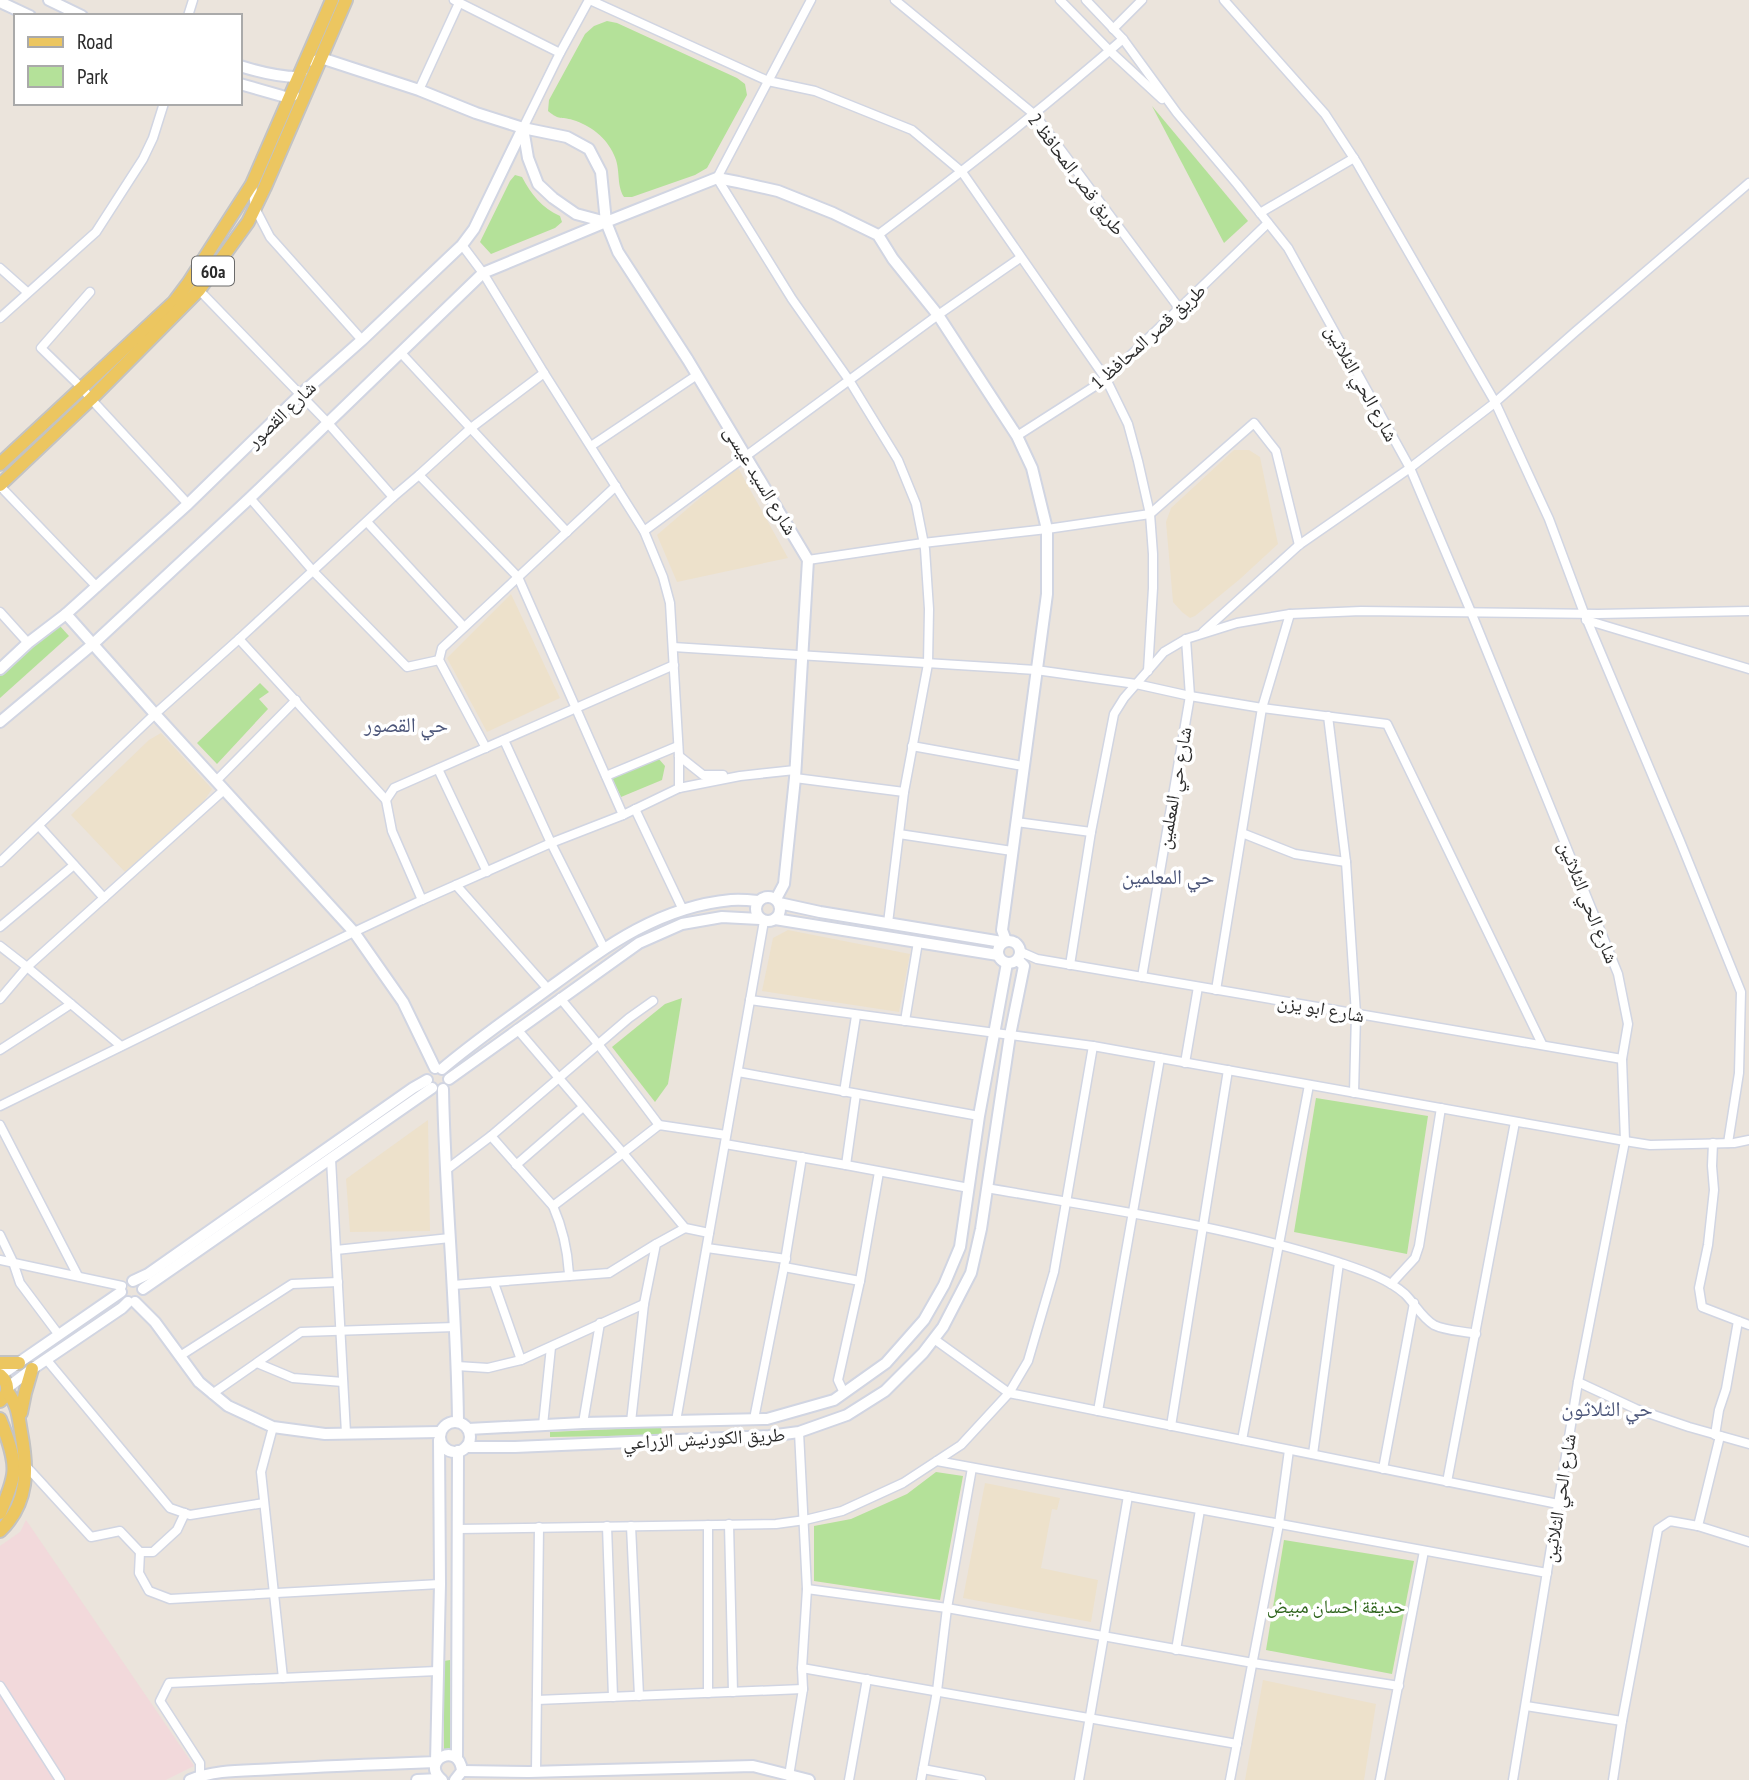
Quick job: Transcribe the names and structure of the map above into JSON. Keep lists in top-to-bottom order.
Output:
{
  "streets": {
    "main road": ["60a"],
    "street": [
      "طريق قصر المحافظ 2",
      "طريق قصر المحافظ 1",
      "شارع الحي الثلاثين",
      "شارع القصور",
      "شارع السيد عيسى",
      "شارع حي المعلمين",
      "شارع ابو يزن",
      "طريق الكورنيش الزراعي"
    ]
  },
  "crossings": [
    ["طريق قصر المحافظ 2", "طريق قصر المحافظ 1"],
    ["60a", "شارع السيد عيسى"],
    ["طريق قصر المحافظ 1", "شارع الحي الثلاثين"],
    ["شارع الحي الثلاثين", "شارع ابو يزن"],
    ["شارع القصور", "شارع السيد عيسى"],
    ["شارع حي المعلمين", "شارع ابو يزن"],
    ["شارع ابو يزن", "طريق الكورنيش الزراعي"]
  ],
  "districts": ["حي القصور", "حي المعلمين", "حي الثلاثون"],
  "parks": ["حديقة احسان مبيض"],
  "legend": ["Road", "Park"]
}
